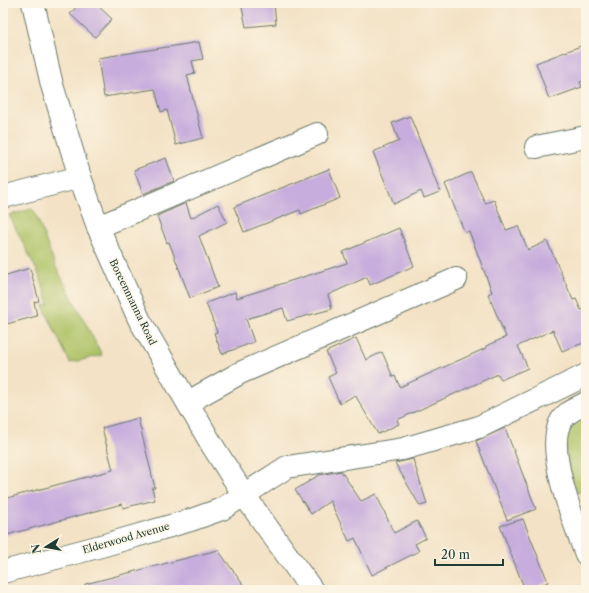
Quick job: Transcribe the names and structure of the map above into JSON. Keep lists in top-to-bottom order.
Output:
{
  "streets": {
    "street": ["Boreenmanna Road", "Elderwood Avenue"]
  },
  "crossings": [
    ["Boreenmanna Road", "Elderwood Avenue"]
  ],
  "scale_bar": "20 m",
  "north": "left"
}
